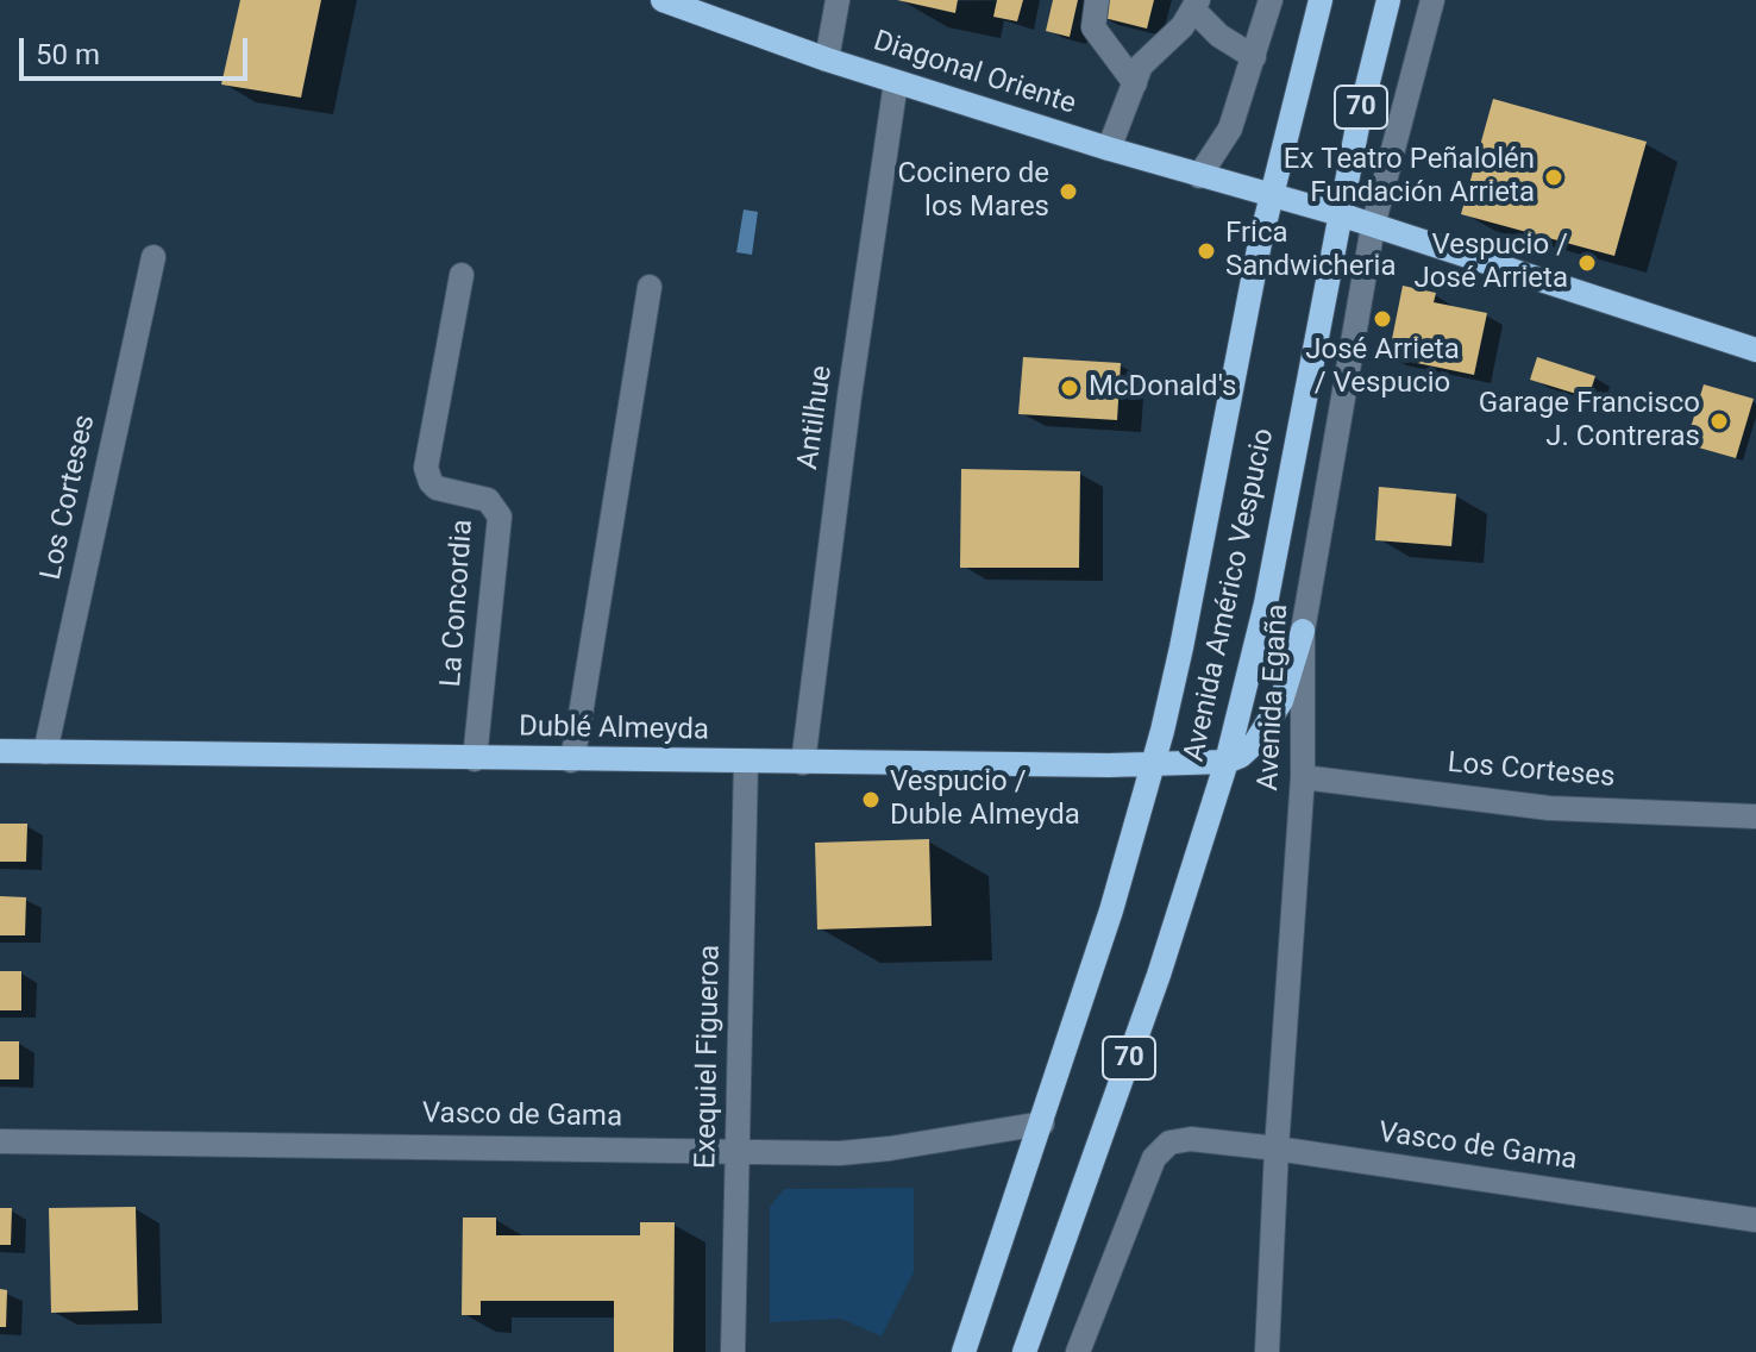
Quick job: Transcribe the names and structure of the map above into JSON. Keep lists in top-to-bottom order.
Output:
{
  "streets": {
    "main road": [
      "Diagonal Oriente",
      "70",
      "Avenida Américo Vespucio",
      "Dublé Almeyda"
    ],
    "street": [
      "Antilhue",
      "Los Corteses",
      "La Concordia",
      "Avenida Egaña",
      "Exequiel Figueroa",
      "Vasco de Gama"
    ]
  },
  "crossings": [
    ["Diagonal Oriente", "Antilhue"],
    ["Diagonal Oriente", "Avenida Américo Vespucio"],
    ["Diagonal Oriente", "Avenida Egaña"],
    ["Antilhue", "Dublé Almeyda"],
    ["Los Corteses", "Avenida Egaña"],
    ["Los Corteses", "Dublé Almeyda"],
    ["Avenida Américo Vespucio", "Dublé Almeyda"],
    ["Avenida Américo Vespucio", "Vasco de Gama"],
    ["La Concordia", "Dublé Almeyda"],
    ["Avenida Egaña", "Vasco de Gama"],
    ["Dublé Almeyda", "Exequiel Figueroa"],
    ["Exequiel Figueroa", "Vasco de Gama"]
  ],
  "places": [
    "Ex Teatro Peñalolén Fundación Arrieta",
    "Cocinero de los Mares",
    "Frica Sandwicheria",
    "Vespucio / José Arrieta",
    "José Arrieta / Vespucio",
    "McDonald's",
    "Garage Francisco J. Contreras",
    "Vespucio / Duble Almeyda"
  ],
  "scale_bar": "50 m"
}
